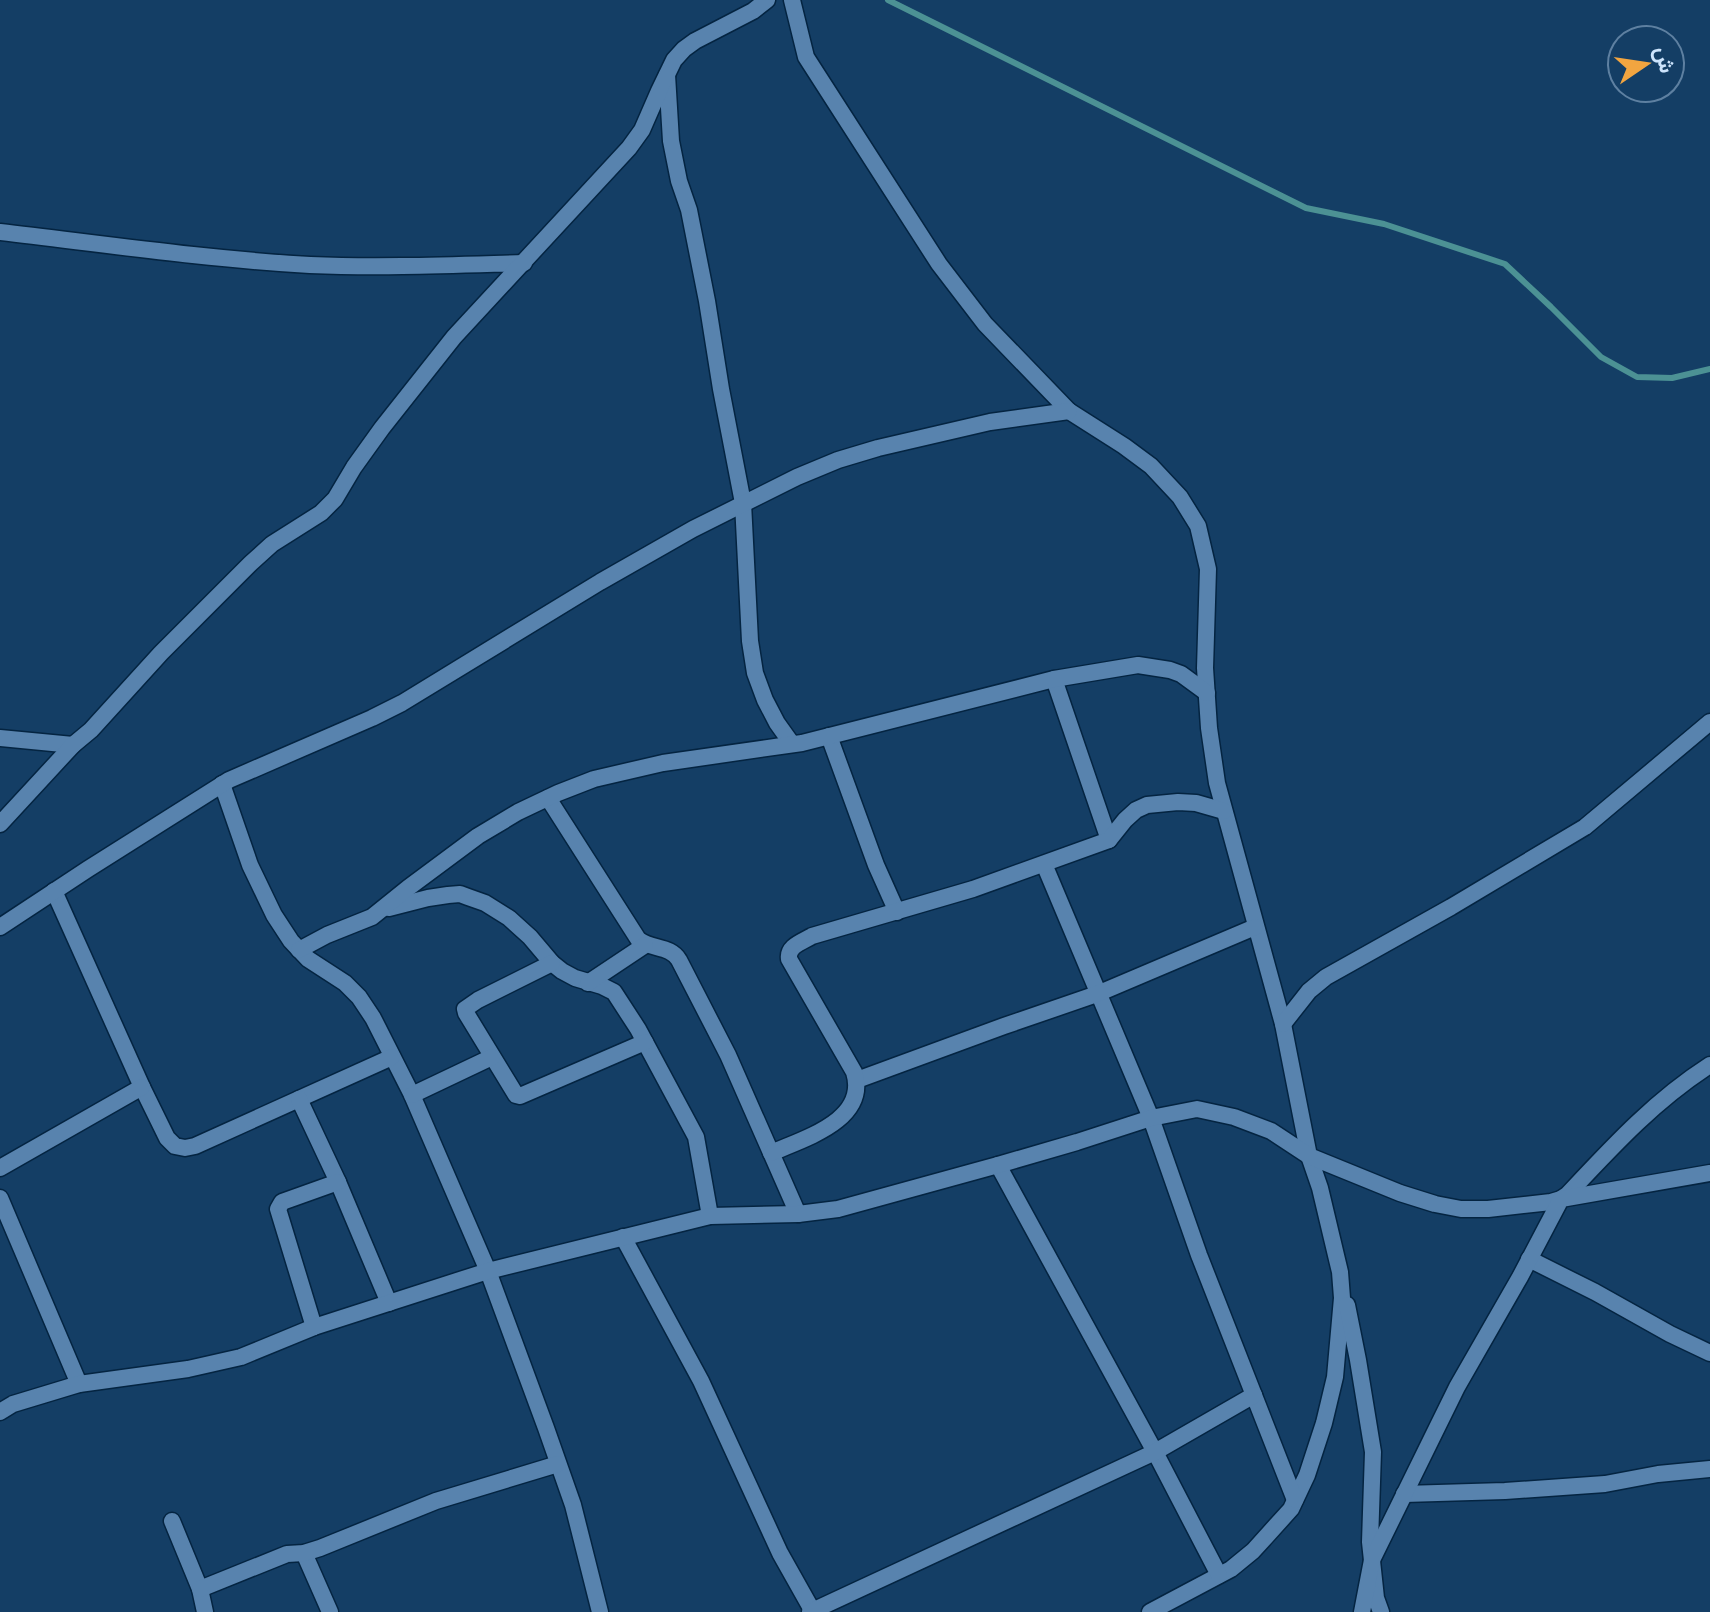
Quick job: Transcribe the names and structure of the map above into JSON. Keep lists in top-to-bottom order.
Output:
{
  "north": "right"
}
